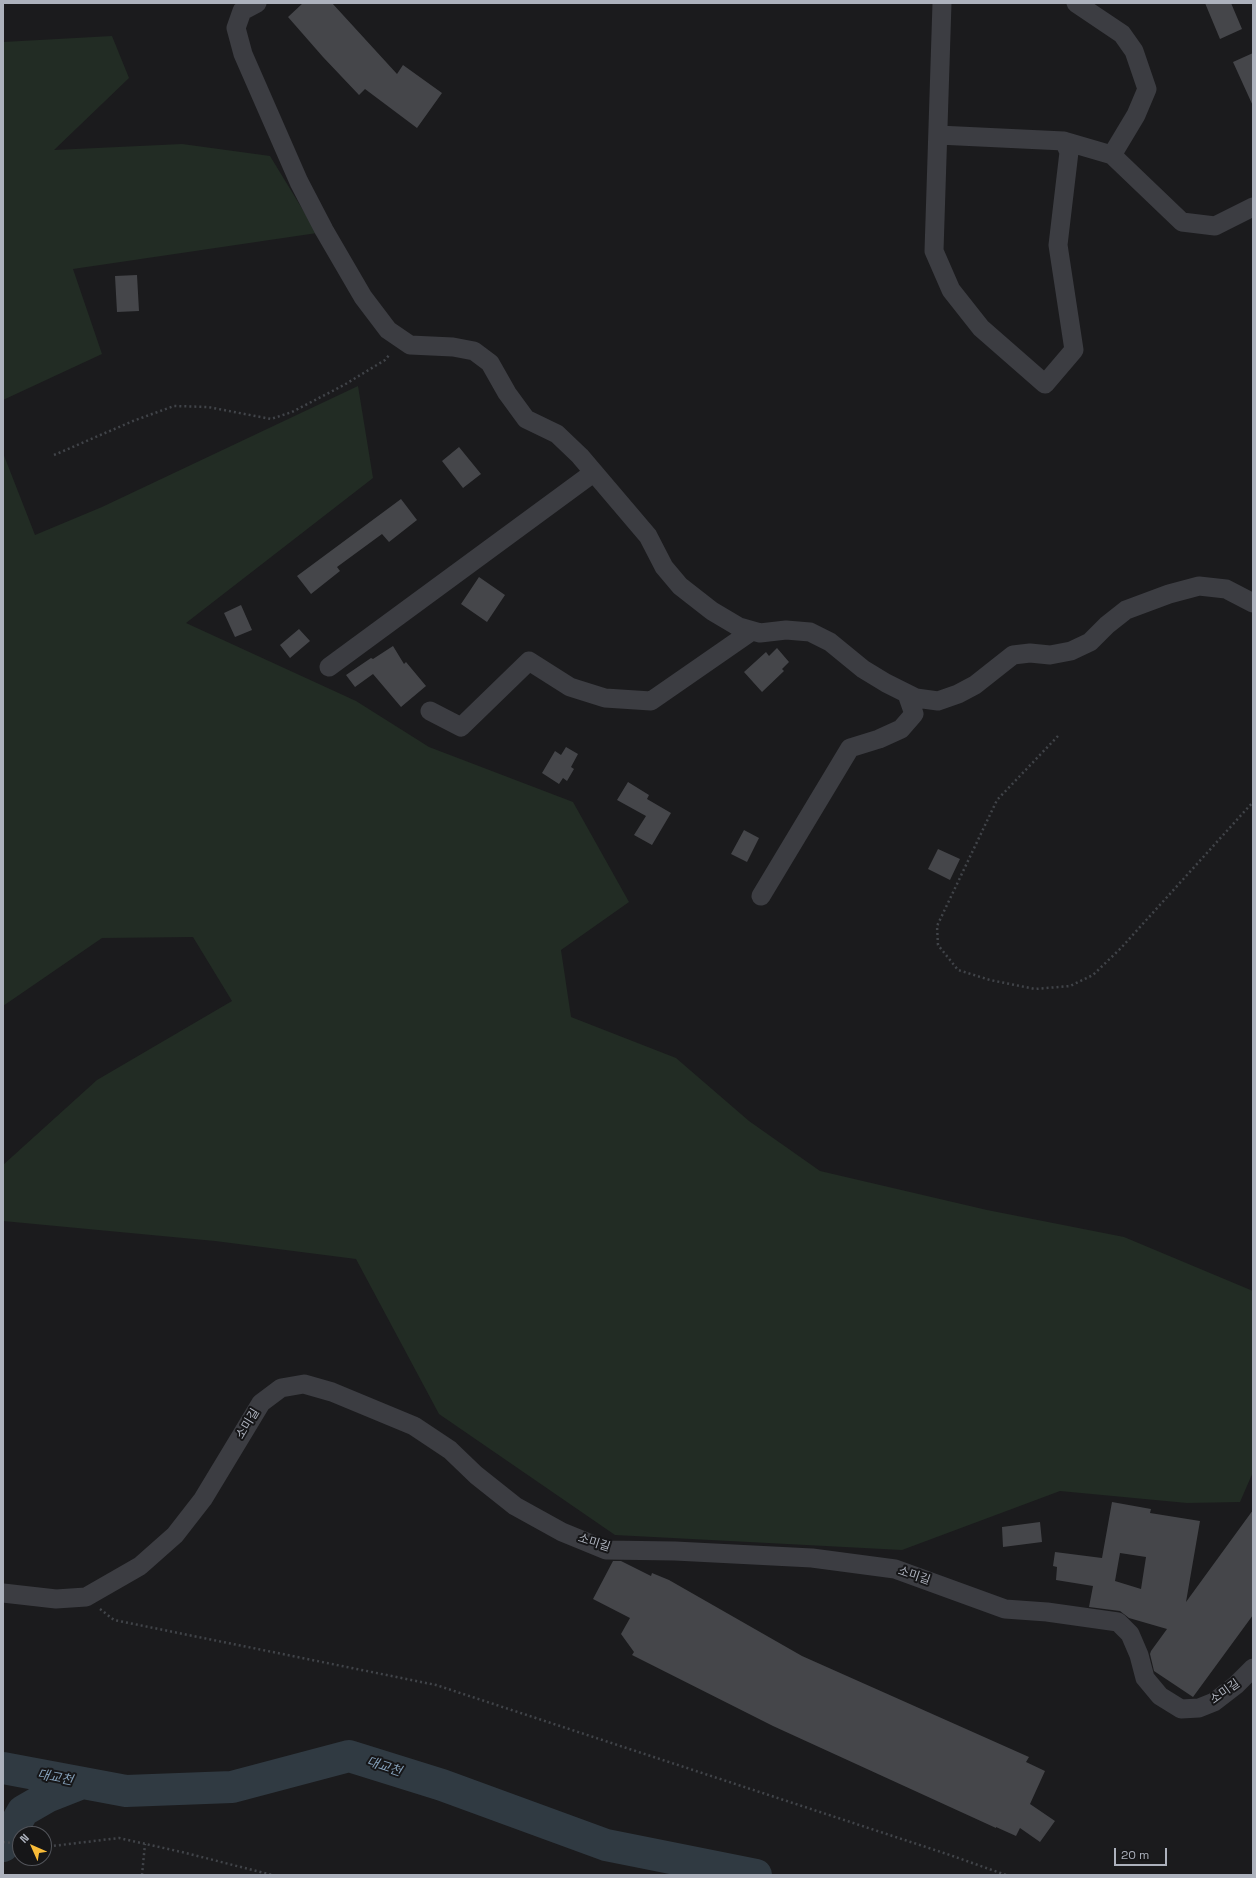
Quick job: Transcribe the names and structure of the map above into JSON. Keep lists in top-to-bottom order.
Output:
{
  "streets": {
    "street": ["소미길"]
  },
  "water": ["대교천"],
  "scale_bar": "20 m",
  "north": "top left"
}
